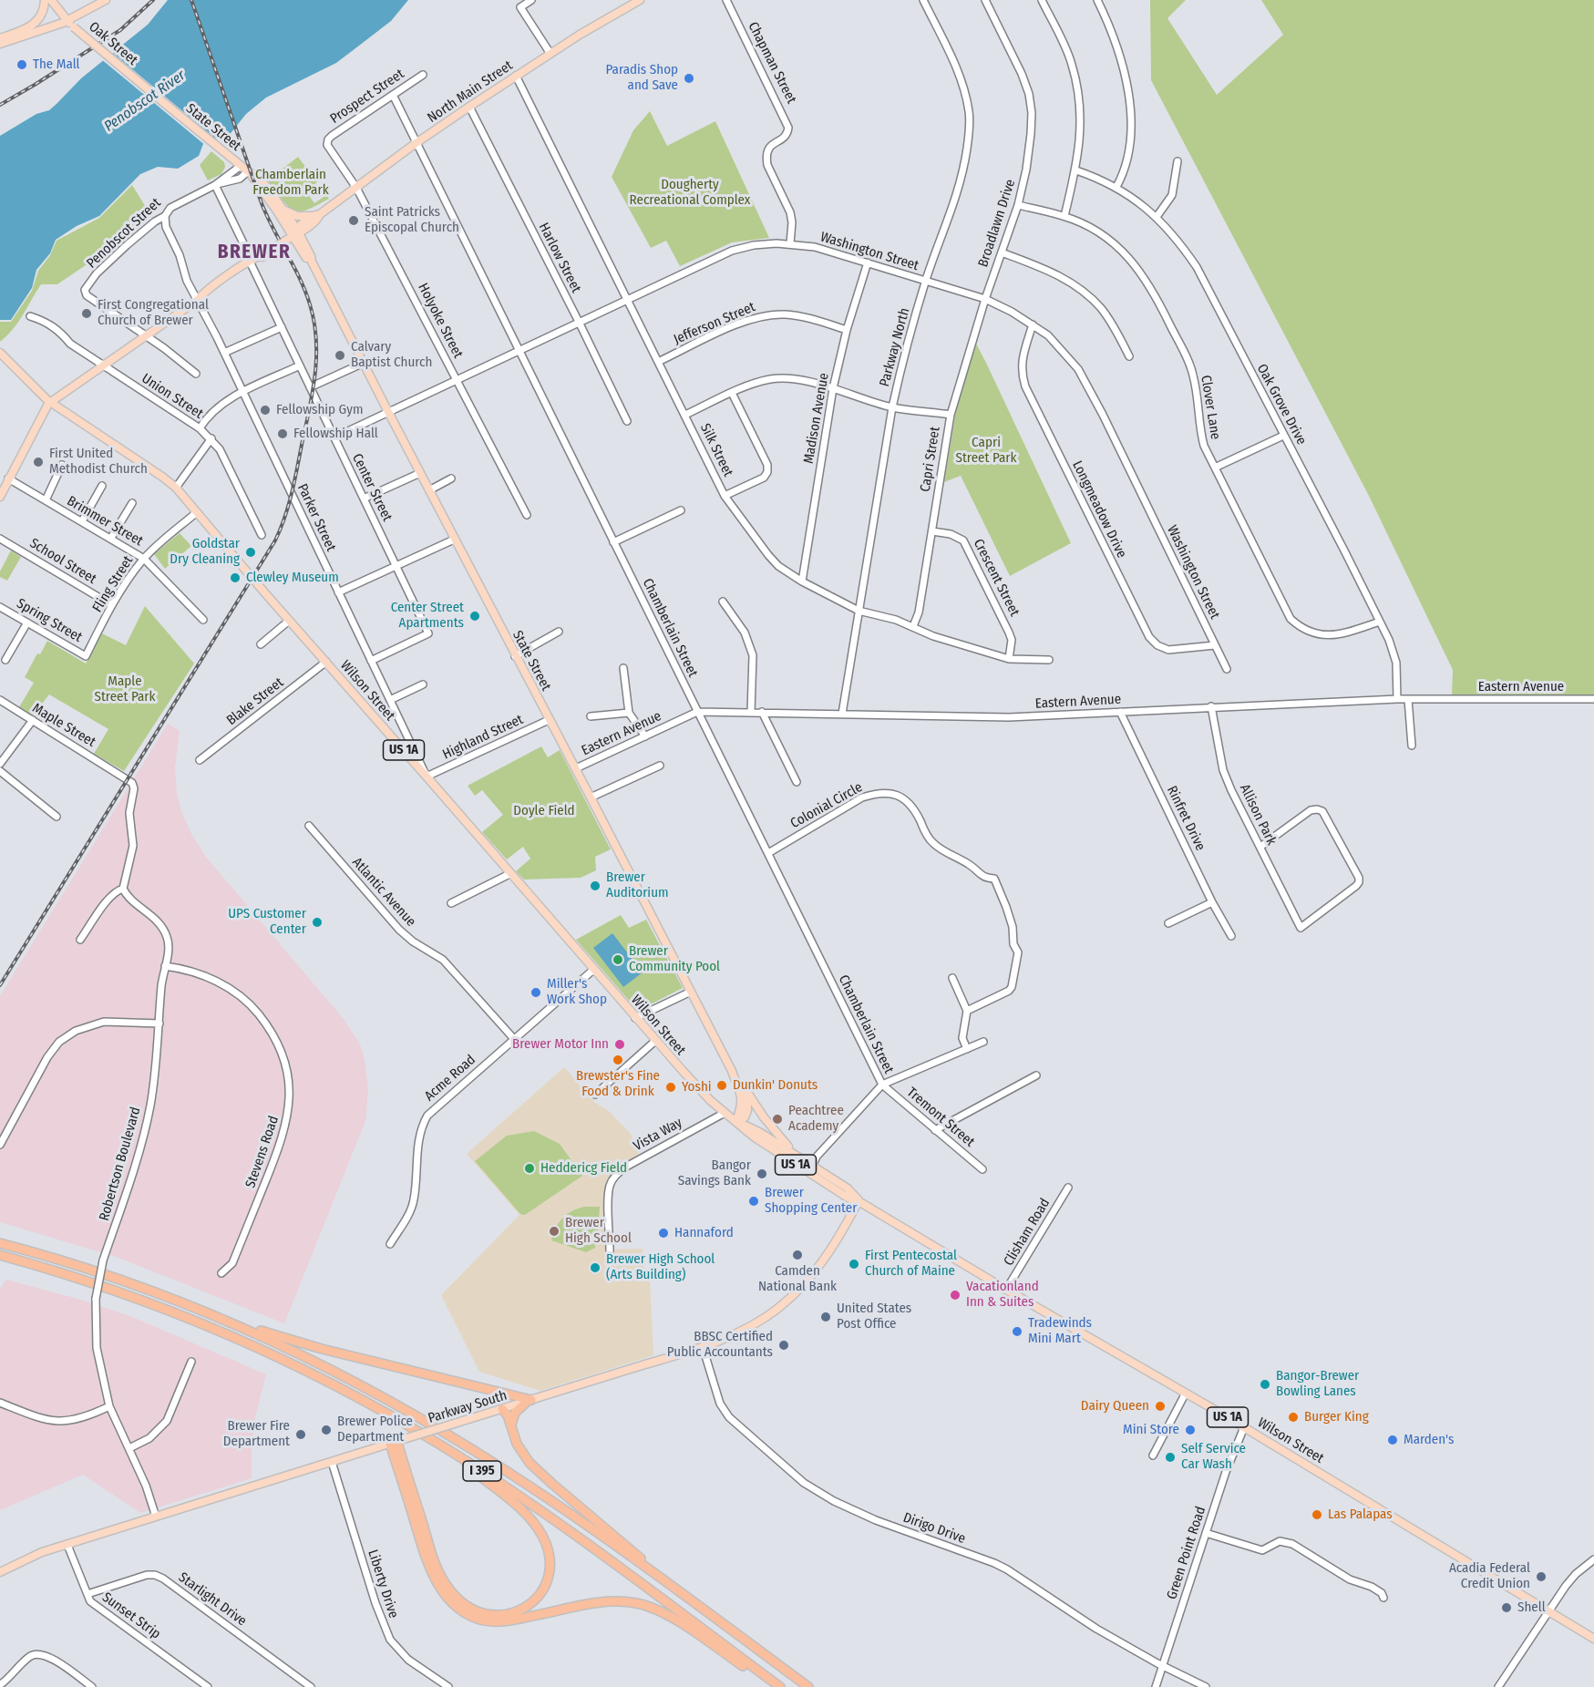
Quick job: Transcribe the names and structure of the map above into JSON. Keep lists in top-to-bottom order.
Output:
{
  "streets": {
    "highway": ["I 395"],
    "main road": [
      "Oak Street",
      "North Main Street",
      "State Street",
      "Wilson Street",
      "US 1A",
      "Parkway South"
    ],
    "street": [
      "Chapman Street",
      "Prospect Street",
      "Broadlawn Drive",
      "Penobscot Street",
      "Washington Street",
      "Harlow Street",
      "Holyoke Street",
      "Jefferson Street",
      "Parkway North",
      "Union Street",
      "Oak Grove Drive",
      "Clover Lane",
      "Madison Avenue",
      "Silk Street",
      "Capri Street",
      "Center Street",
      "Longmeadow Drive",
      "Parker Street",
      "Brimmer Street",
      "School Street",
      "Crescent Street",
      "Fling Street",
      "Spring Street",
      "Chamberlain Street",
      "Eastern Avenue",
      "Blake Street",
      "Maple Street",
      "Highland Street",
      "Colonial Circle",
      "Allison Park",
      "Rinfret Drive",
      "Atlantic Avenue",
      "Acme Road",
      "Tremont Street",
      "Vista Way",
      "Stevens Road",
      "Robertson Boulevard",
      "Clisham Road",
      "Dirigo Drive",
      "Green Point Road",
      "Liberty Drive",
      "Starlight Drive",
      "Sunset Strip"
    ]
  },
  "crossings": [
    ["Oak Street", "State Street"],
    ["Chapman Street", "Washington Street"],
    ["North Main Street", "State Street"],
    ["North Main Street", "Penobscot Street"],
    ["North Main Street", "Harlow Street"],
    ["North Main Street", "Holyoke Street"],
    ["North Main Street", "Union Street"],
    ["North Main Street", "Silk Street"],
    ["North Main Street", "Center Street"],
    ["North Main Street", "Parker Street"],
    ["North Main Street", "Chamberlain Street"],
    ["North Main Street", "Wilson Street"],
    ["Prospect Street", "Holyoke Street"],
    ["Prospect Street", "Chamberlain Street"],
    ["State Street", "Washington Street"],
    ["State Street", "Eastern Avenue"],
    ["State Street", "Wilson Street"],
    ["State Street", "Highland Street"],
    ["Broadlawn Drive", "Washington Street"],
    ["Broadlawn Drive", "Clover Lane"],
    ["Broadlawn Drive", "Capri Street"],
    ["Penobscot Street", "Center Street"],
    ["Penobscot Street", "Parker Street"],
    ["Washington Street", "Harlow Street"],
    ["Washington Street", "Holyoke Street"],
    ["Washington Street", "Parkway North"],
    ["Washington Street", "Madison Avenue"],
    ["Washington Street", "Silk Street"],
    ["Washington Street", "Capri Street"],
    ["Washington Street", "Center Street"],
    ["Washington Street", "Longmeadow Drive"],
    ["Washington Street", "Chamberlain Street"],
    ["Jefferson Street", "Madison Avenue"],
    ["Jefferson Street", "Silk Street"],
    ["Parkway North", "Silk Street"],
    ["Parkway North", "Eastern Avenue"],
    ["Oak Grove Drive", "Clover Lane"],
    ["Oak Grove Drive", "Eastern Avenue"],
    ["Madison Avenue", "Silk Street"],
    ["Silk Street", "Capri Street"],
    ["Silk Street", "Crescent Street"],
    ["Capri Street", "Crescent Street"],
    ["Center Street", "Parker Street"],
    ["Parker Street", "Wilson Street"],
    ["Parker Street", "Highland Street"],
    ["Brimmer Street", "Fling Street"],
    ["School Street", "Fling Street"],
    ["Fling Street", "Spring Street"],
    ["Fling Street", "Wilson Street"],
    ["Chamberlain Street", "Eastern Avenue"],
    ["Chamberlain Street", "Wilson Street"],
    ["Chamberlain Street", "Colonial Circle"],
    ["Chamberlain Street", "Tremont Street"],
    ["Eastern Avenue", "Allison Park"],
    ["Eastern Avenue", "Rinfret Drive"],
    ["Wilson Street", "Blake Street"],
    ["Wilson Street", "Highland Street"],
    ["Wilson Street", "Acme Road"],
    ["Wilson Street", "Vista Way"],
    ["Wilson Street", "Clisham Road"],
    ["Wilson Street", "Parkway South"],
    ["Wilson Street", "Green Point Road"],
    ["Maple Street", "Robertson Boulevard"],
    ["Atlantic Avenue", "Acme Road"],
    ["Stevens Road", "Robertson Boulevard"],
    ["Robertson Boulevard", "Parkway South"],
    ["Parkway South", "Dirigo Drive"],
    ["Parkway South", "Liberty Drive"],
    ["Parkway South", "Sunset Strip"],
    ["Dirigo Drive", "Green Point Road"],
    ["Starlight Drive", "Sunset Strip"]
  ],
  "districts": ["BREWER"],
  "water": ["Penobscot River"],
  "parks": [
    "Chamberlain Freedom Park",
    "Dougherty Recreational Complex",
    "Capri Street Park",
    "Maple Street Park",
    "Doyle Field"
  ],
  "places": [
    "The Mall",
    "Paradis Shop and Save",
    "Saint Patricks Episcopal Church",
    "First Congregational Church of Brewer",
    "Calvary Baptist Church",
    "Fellowship Gym",
    "Fellowship Hall",
    "First United Methodist Church",
    "Goldstar Dry Cleaning",
    "Clewley Museum",
    "Center Street Apartments",
    "Brewer Auditorium",
    "UPS Customer Center",
    "Brewer Community Pool",
    "Miller's Work Shop",
    "Brewer Motor Inn",
    "Brewster's Fine Food & Drink",
    "Dunkin' Donuts",
    "Yoshi",
    "Peachtree Academy",
    "Heddericg Field",
    "Bangor Savings Bank",
    "Brewer Shopping Center",
    "Brewer High School",
    "Hannaford",
    "Camden National Bank",
    "First Pentecostal Church of Maine",
    "Brewer High School (Arts Building)",
    "Vacationland Inn & Suites",
    "United States Post Office",
    "Tradewinds Mini Mart",
    "BBSC Certified Public Accountants",
    "Bangor-Brewer Bowling Lanes",
    "Dairy Queen",
    "Burger King",
    "Brewer Police Department",
    "Mini Store",
    "Brewer Fire Department",
    "Marden's",
    "Self Service Car Wash",
    "Las Palapas",
    "Acadia Federal Credit Union",
    "Shell"
  ]
}
